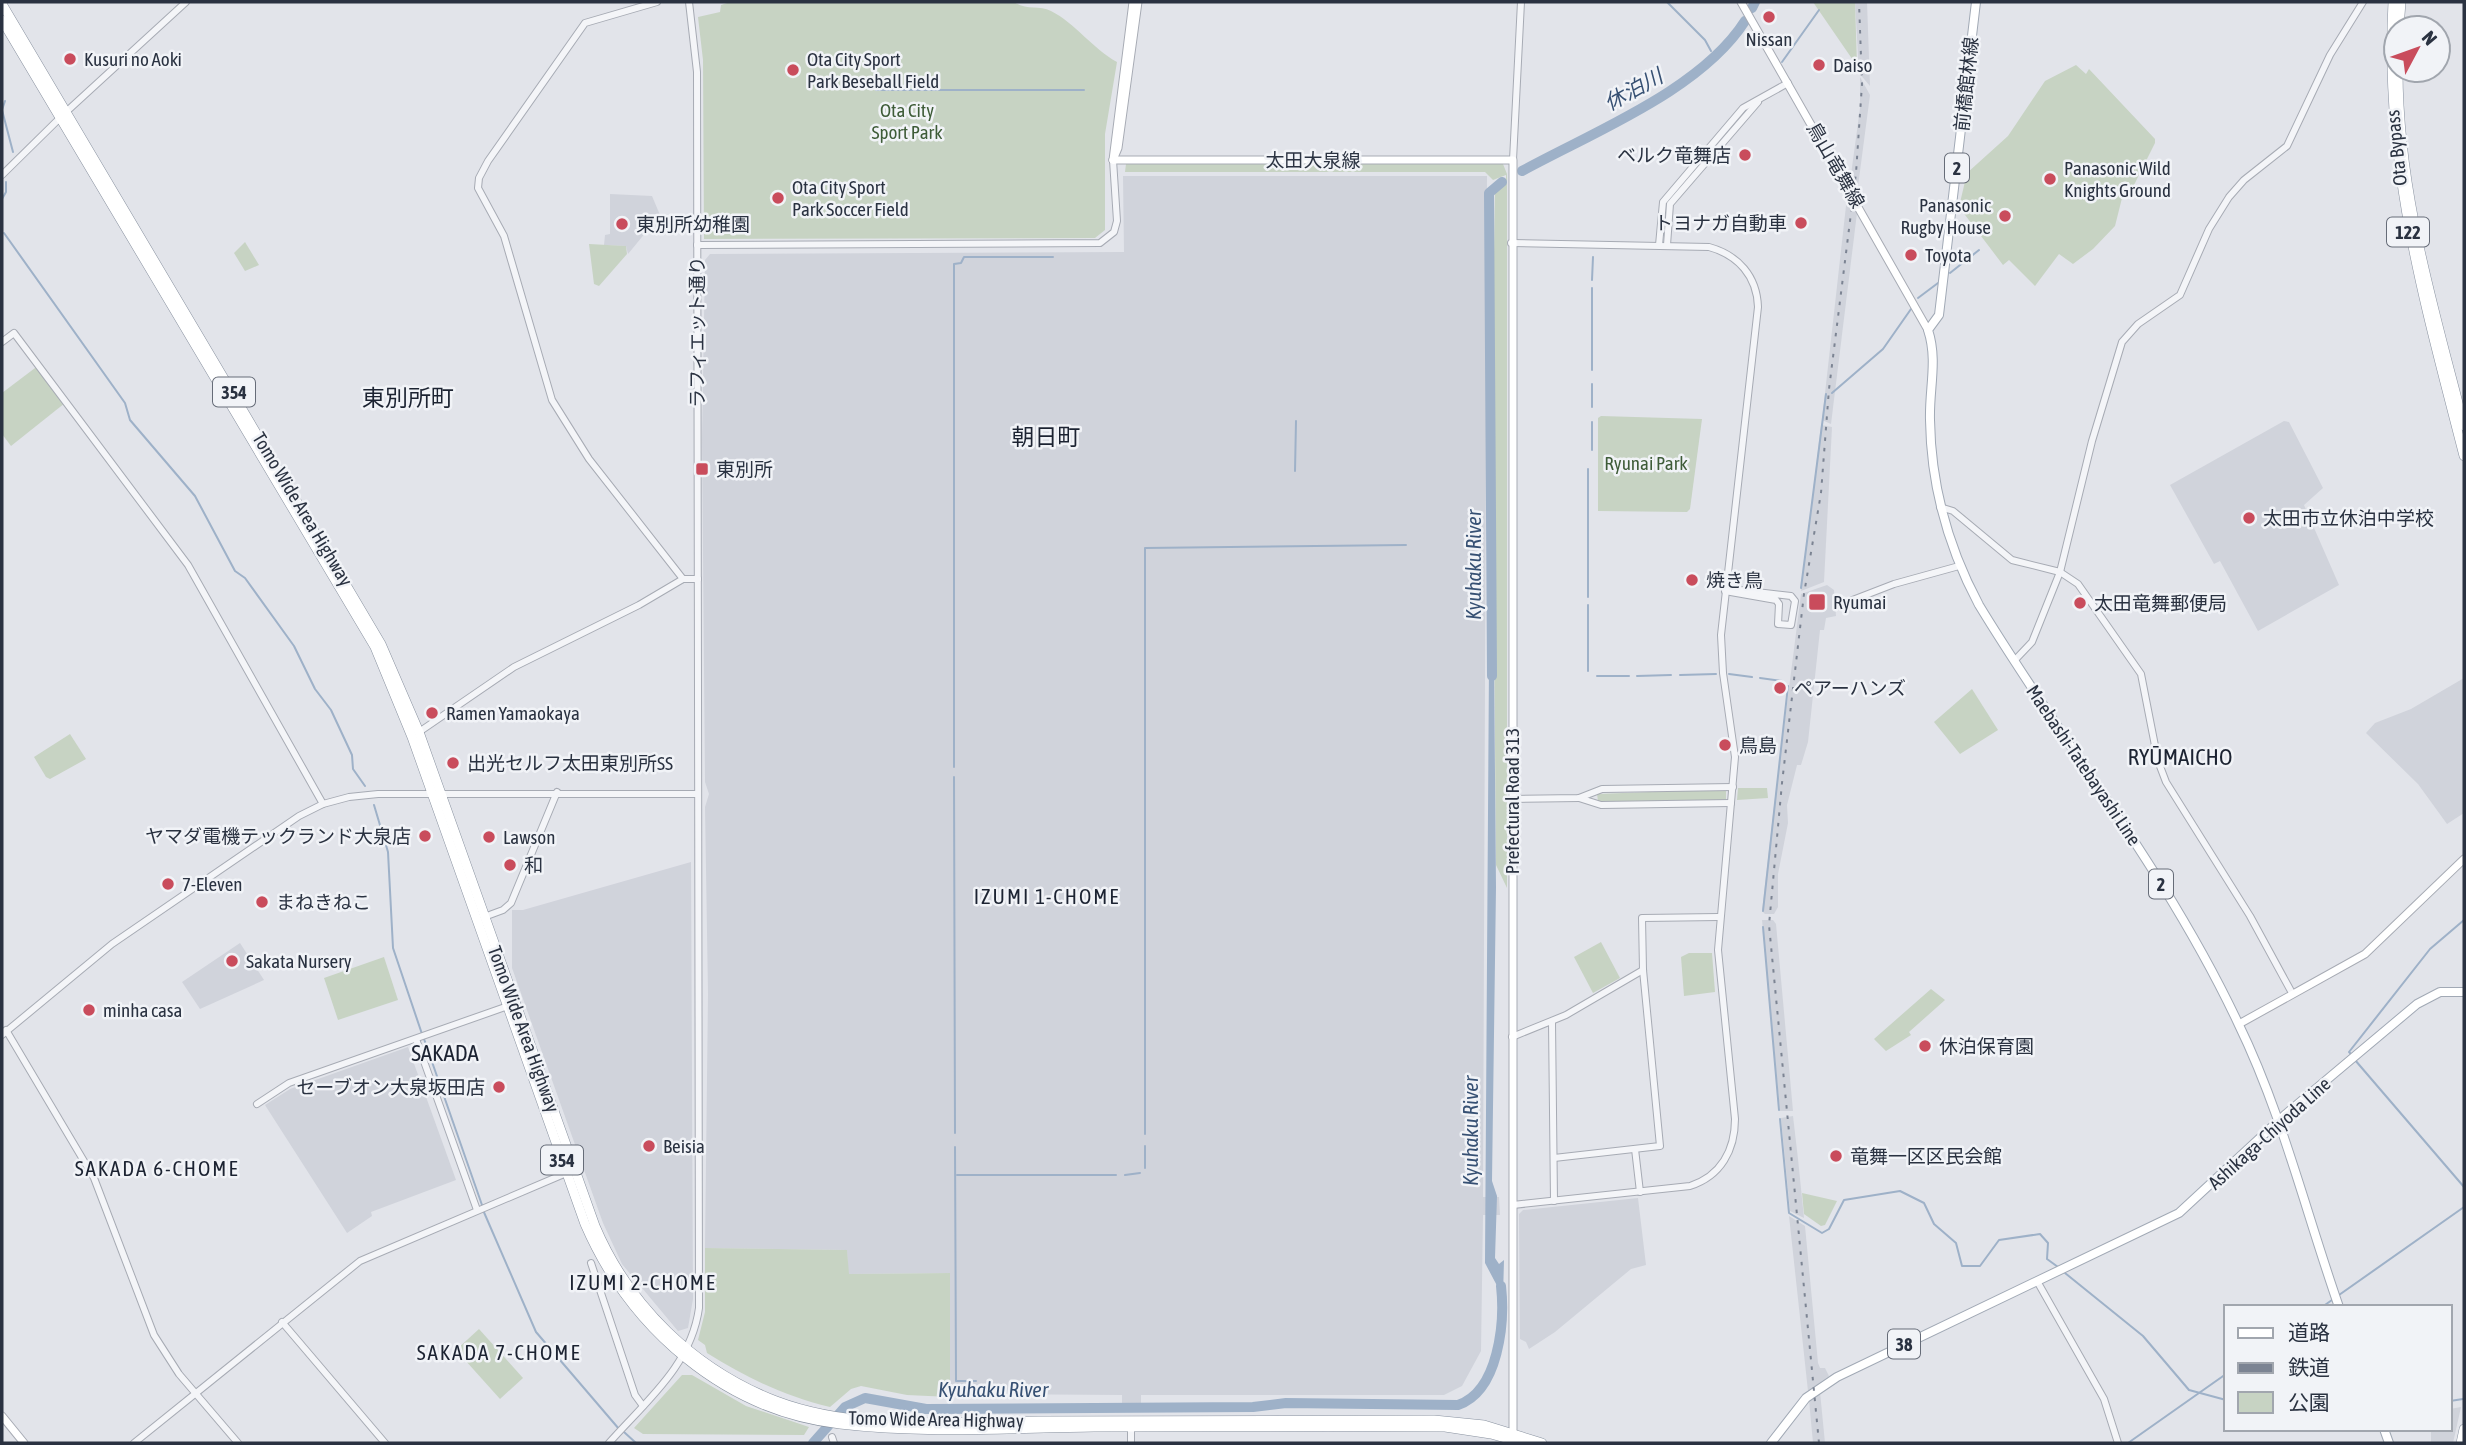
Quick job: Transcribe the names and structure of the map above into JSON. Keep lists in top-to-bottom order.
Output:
{
  "streets": {
    "highway": [
      "Ota Bypass",
      "122",
      "354",
      "Tomo Wide Area Highway"
    ],
    "main road": [
      "前橋館林線",
      "太田大泉線",
      "鳥山竜舞線",
      "2",
      "Maebashi-Tatebayashi Line",
      "Prefectural Road 313",
      "Ashikaga-Chiyoda Line",
      "38"
    ],
    "street": ["ラフィエット通り"]
  },
  "crossings": [
    ["前橋館林線", "鳥山竜舞線"],
    ["前橋館林線", "Maebashi-Tatebayashi Line"],
    ["太田大泉線", "Prefectural Road 313"],
    ["鳥山竜舞線", "Maebashi-Tatebayashi Line"],
    ["ラフィエット通り", "Tomo Wide Area Highway"],
    ["Tomo Wide Area Highway", "Prefectural Road 313"],
    ["Maebashi-Tatebayashi Line", "Ashikaga-Chiyoda Line"]
  ],
  "districts": [
    "東別所町",
    "朝日町",
    "RYŪMAICHO",
    "IZUMI 1-CHOME",
    "SAKADA",
    "SAKADA 6-CHOME",
    "IZUMI 2-CHOME",
    "SAKADA 7-CHOME"
  ],
  "water": ["休泊川", "Kyuhaku River"],
  "parks": ["Ota City Sport Park", "Ryunai Park"],
  "places": {
    "other": [
      "Nissan",
      "Kusuri no Aoki",
      "Daiso",
      "Ota City Sport Park Beseball Field",
      "ベルク竜舞店",
      "Panasonic Wild Knights Ground",
      "Ota City Sport Park Soccer Field",
      "Panasonic Rugby House",
      "トヨナガ自動車",
      "東別所幼稚園",
      "Toyota",
      "太田市立休泊中学校",
      "焼き鳥",
      "太田竜舞郵便局",
      "ペアーハンズ",
      "Ramen Yamaokaya",
      "鳥島",
      "出光セルフ太田東別所SS",
      "ヤマダ電機テックランド大泉店",
      "Lawson",
      "和",
      "7-Eleven",
      "まねきねこ",
      "Sakata Nursery",
      "minha casa",
      "休泊保育園",
      "セーブオン大泉坂田店",
      "Beisia",
      "竜舞一区区民会館"
    ],
    "transit": ["東別所", "Ryumai"]
  },
  "legend": ["道路", "鉄道", "公園"],
  "north": "top right"
}
